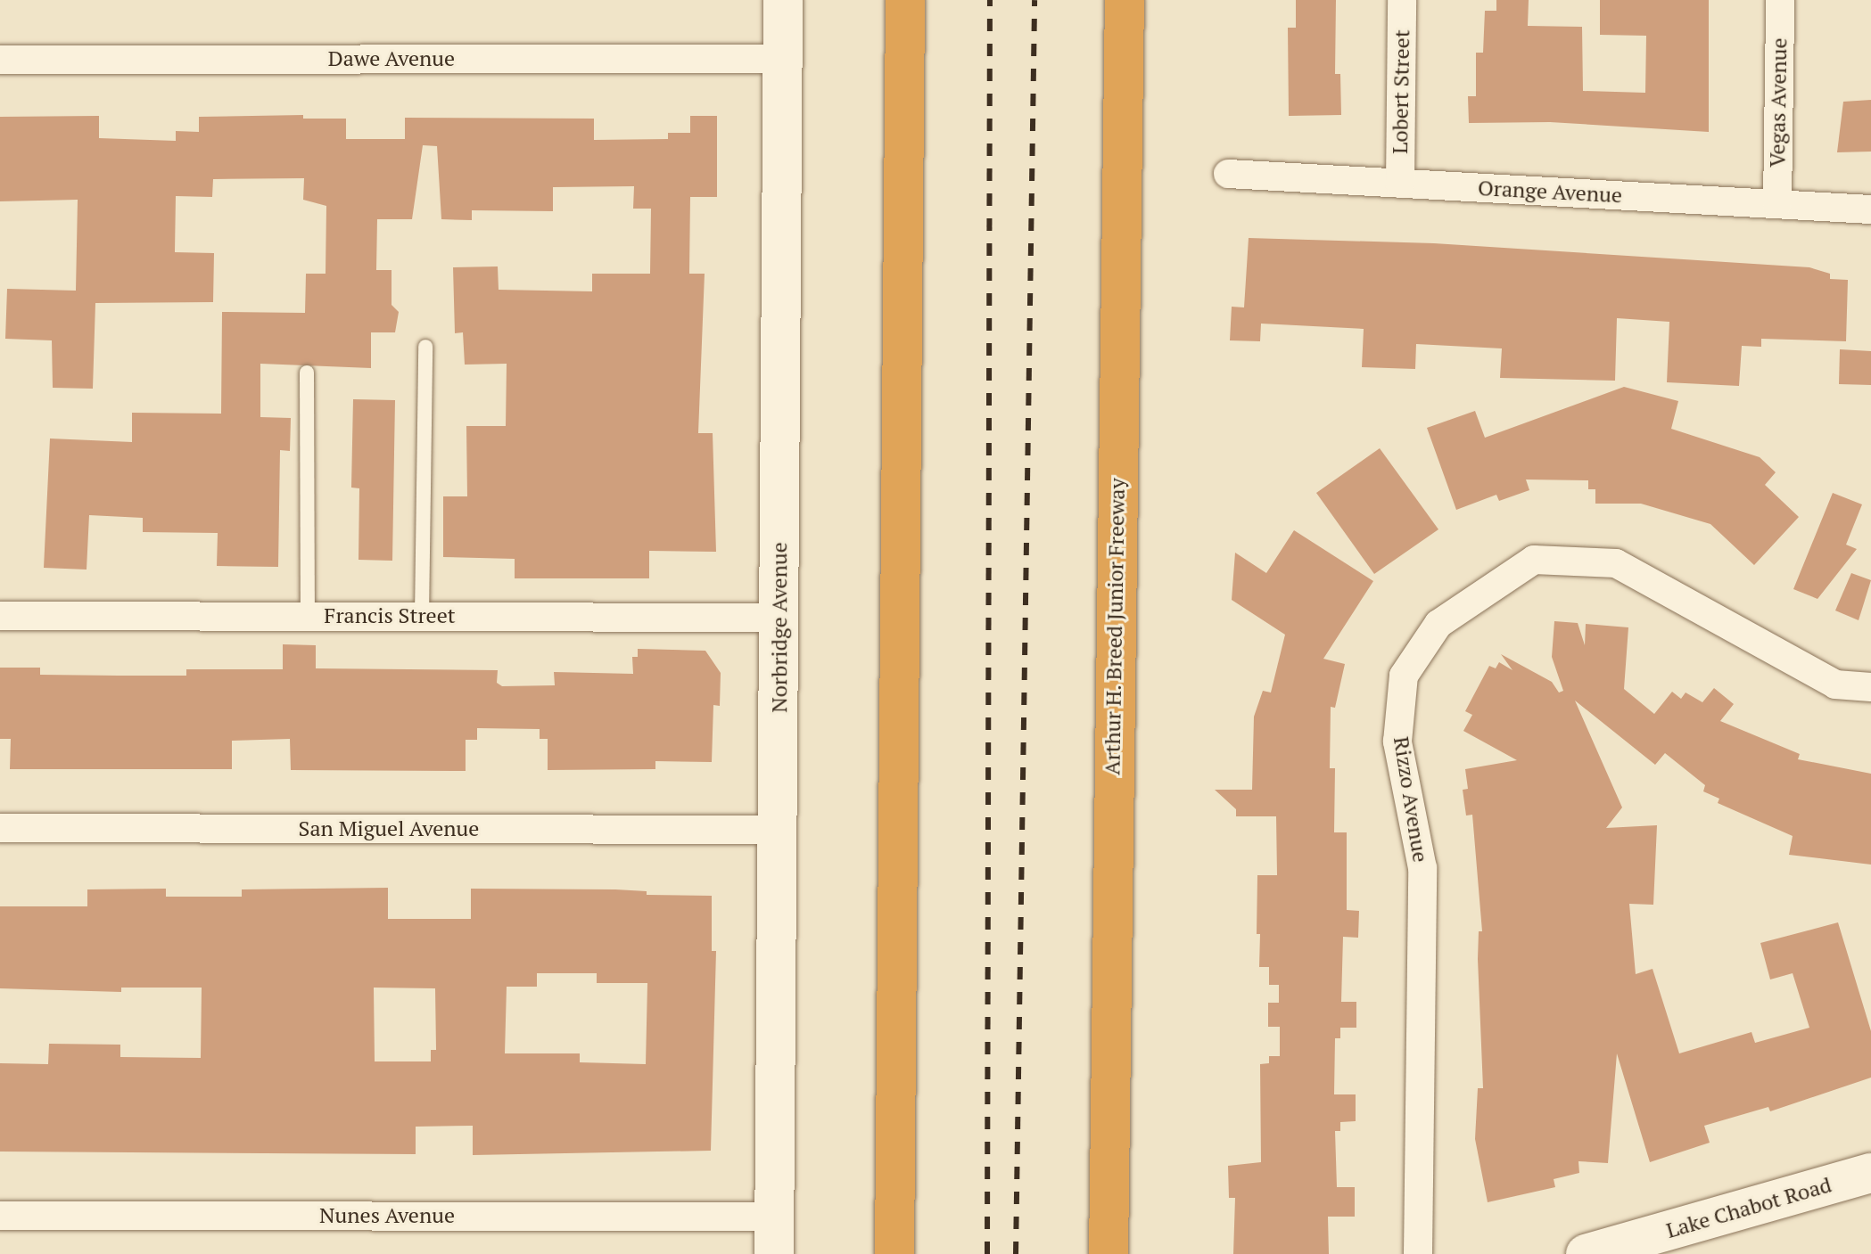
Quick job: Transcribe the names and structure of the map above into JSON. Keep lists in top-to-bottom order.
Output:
{
  "streets": {
    "highway": ["Arthur H. Breed Junior Freeway"],
    "street": [
      "Dawe Avenue",
      "Lobert Street",
      "Vegas Avenue",
      "Orange Avenue",
      "Francis Street",
      "Norbridge Avenue",
      "Rizzo Avenue",
      "San Miguel Avenue",
      "Lake Chabot Road",
      "Nunes Avenue"
    ]
  },
  "crossings": [
    ["Dawe Avenue", "Norbridge Avenue"],
    ["Lobert Street", "Orange Avenue"],
    ["Vegas Avenue", "Orange Avenue"],
    ["Francis Street", "Norbridge Avenue"],
    ["Norbridge Avenue", "San Miguel Avenue"],
    ["Norbridge Avenue", "Nunes Avenue"]
  ]
}
